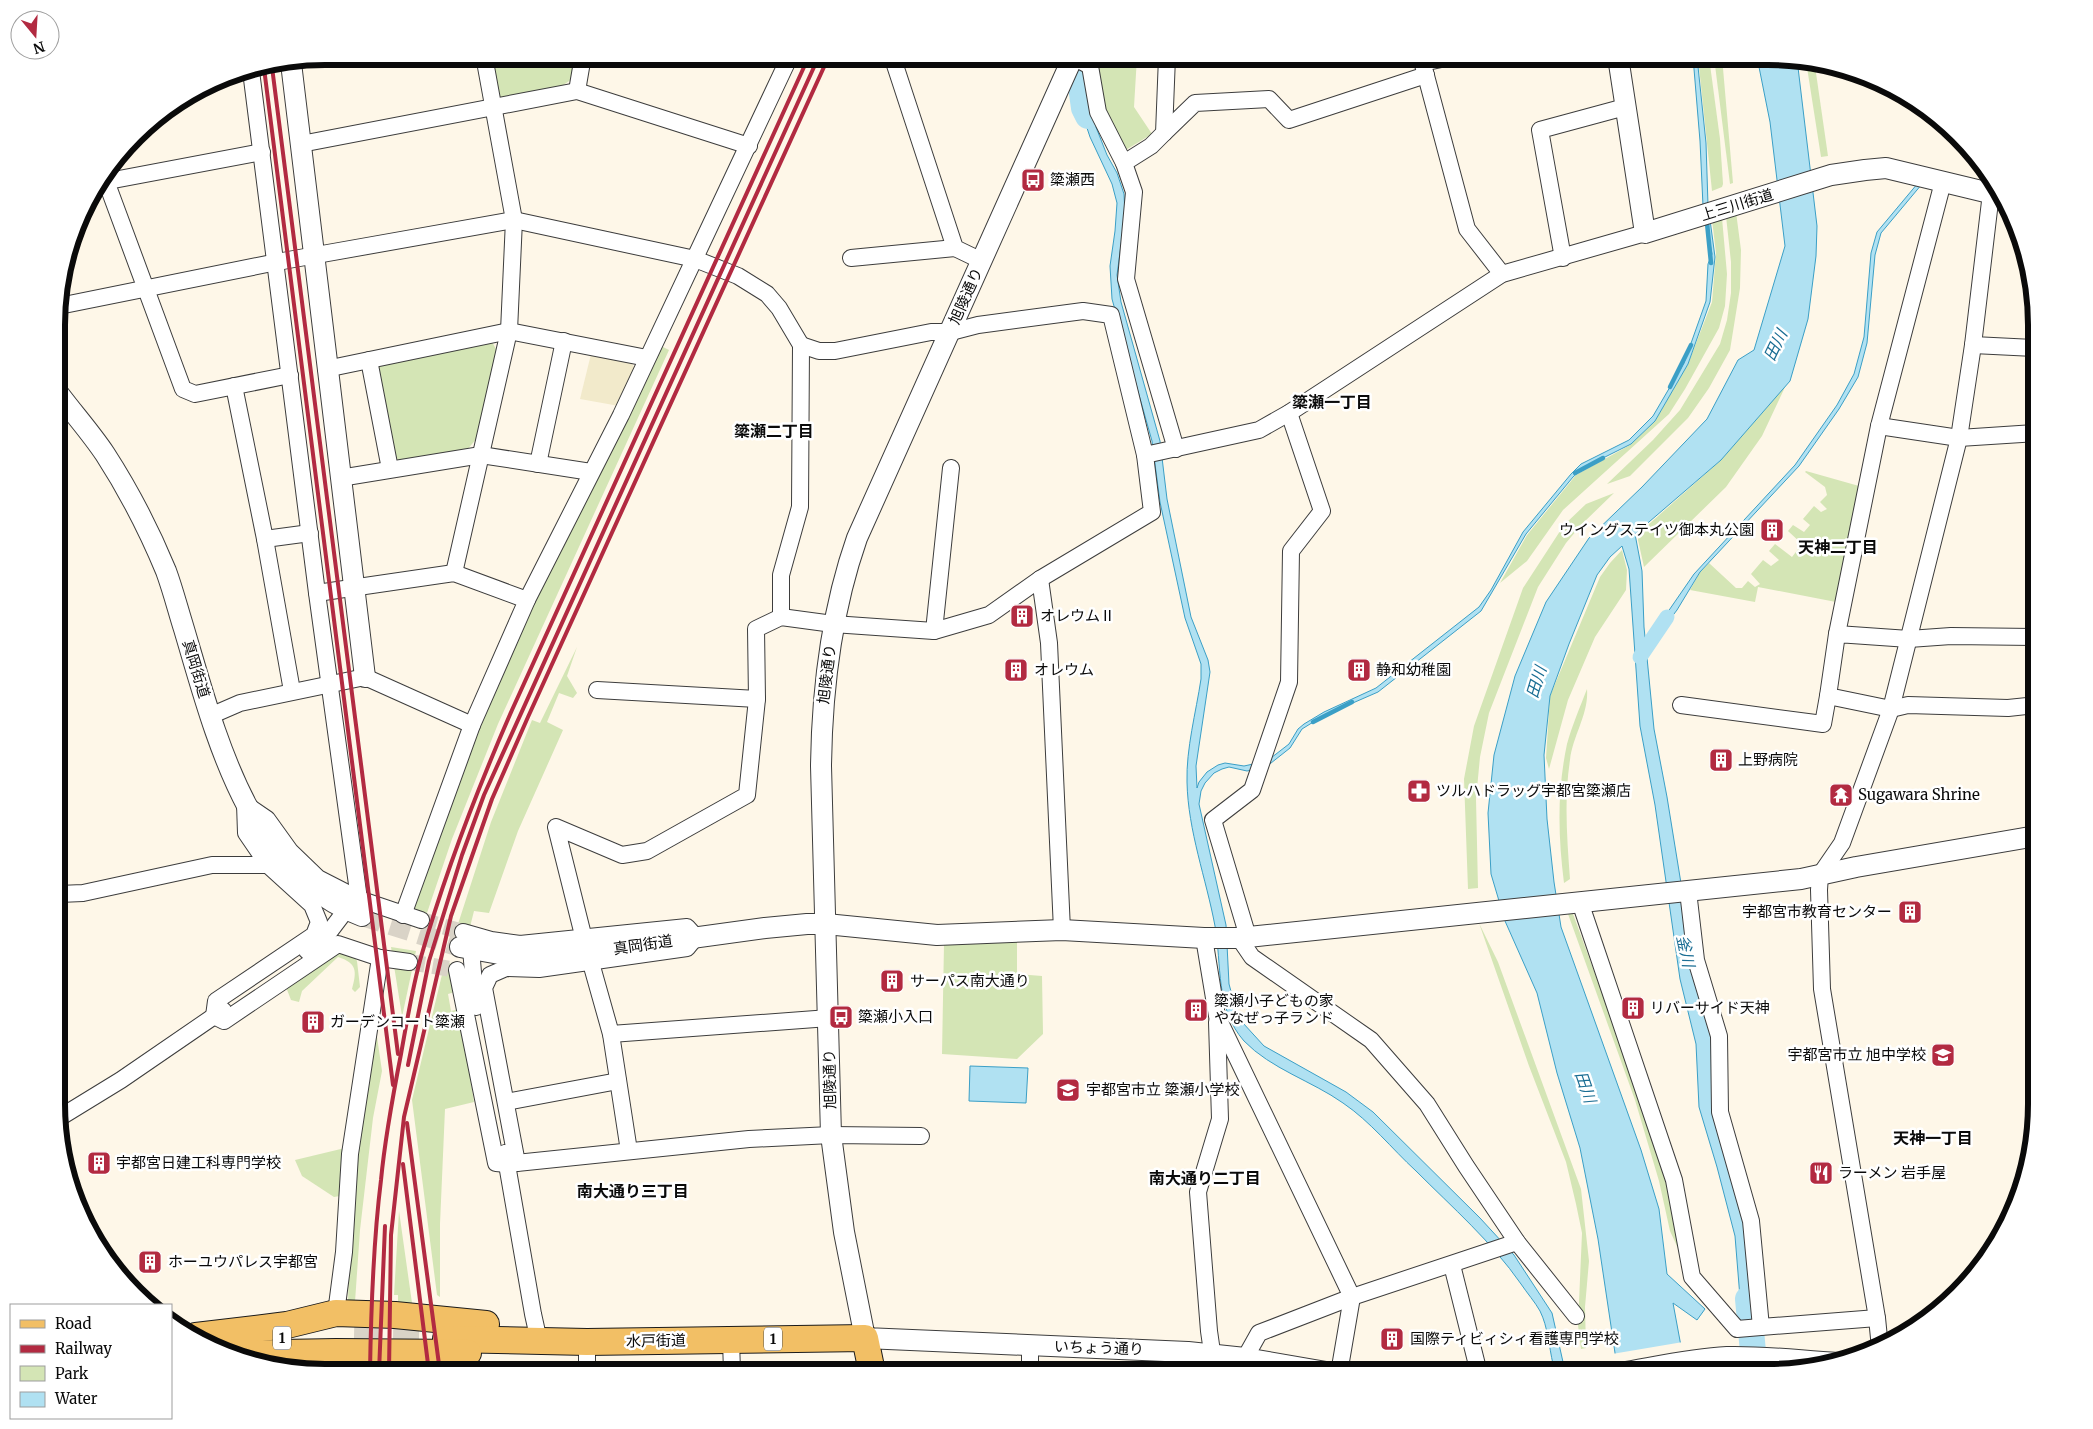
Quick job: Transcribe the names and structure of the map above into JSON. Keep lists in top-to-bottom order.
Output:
{
  "streets": {
    "main road": ["1", "水戸街道"],
    "street": [
      "上三川街道",
      "旭陵通り",
      "真岡街道",
      "いちょう通り"
    ]
  },
  "crossings": [
    ["旭陵通り", "真岡街道"],
    ["旭陵通り", "水戸街道"],
    ["旭陵通り", "いちょう通り"],
    ["水戸街道", "いちょう通り"]
  ],
  "districts": [
    "簗瀬一丁目",
    "簗瀬二丁目",
    "天神二丁目",
    "天神一丁目",
    "南大通り二丁目",
    "南大通り三丁目"
  ],
  "water": ["田川", "釜川"],
  "places": {
    "bus stop": ["簗瀬西", "簗瀬小入口"],
    "building": [
      "ウイングステイツ御本丸公園",
      "オレウムⅡ",
      "オレウム",
      "静和幼稚園",
      "上野病院",
      "宇都宮市教育センター",
      "サーパス南大通り",
      "リバーサイド天神",
      "簗瀬小子どもの家 やなぜっ子ランド",
      "ガーデンコート簗瀬",
      "宇都宮日建工科専門学校",
      "ホーユウパレス宇都宮",
      "国際ティビィシィ看護専門学校"
    ],
    "pharmacy": ["ツルハドラッグ宇都宮簗瀬店"],
    "temple": ["Sugawara Shrine"],
    "school or university": ["宇都宮市立 旭中学校", "宇都宮市立 簗瀬小学校"],
    "restaurant": ["ラーメン 岩手屋"]
  },
  "legend": [
    "Road",
    "Railway",
    "Park",
    "Water"
  ],
  "north": "bottom"
}
